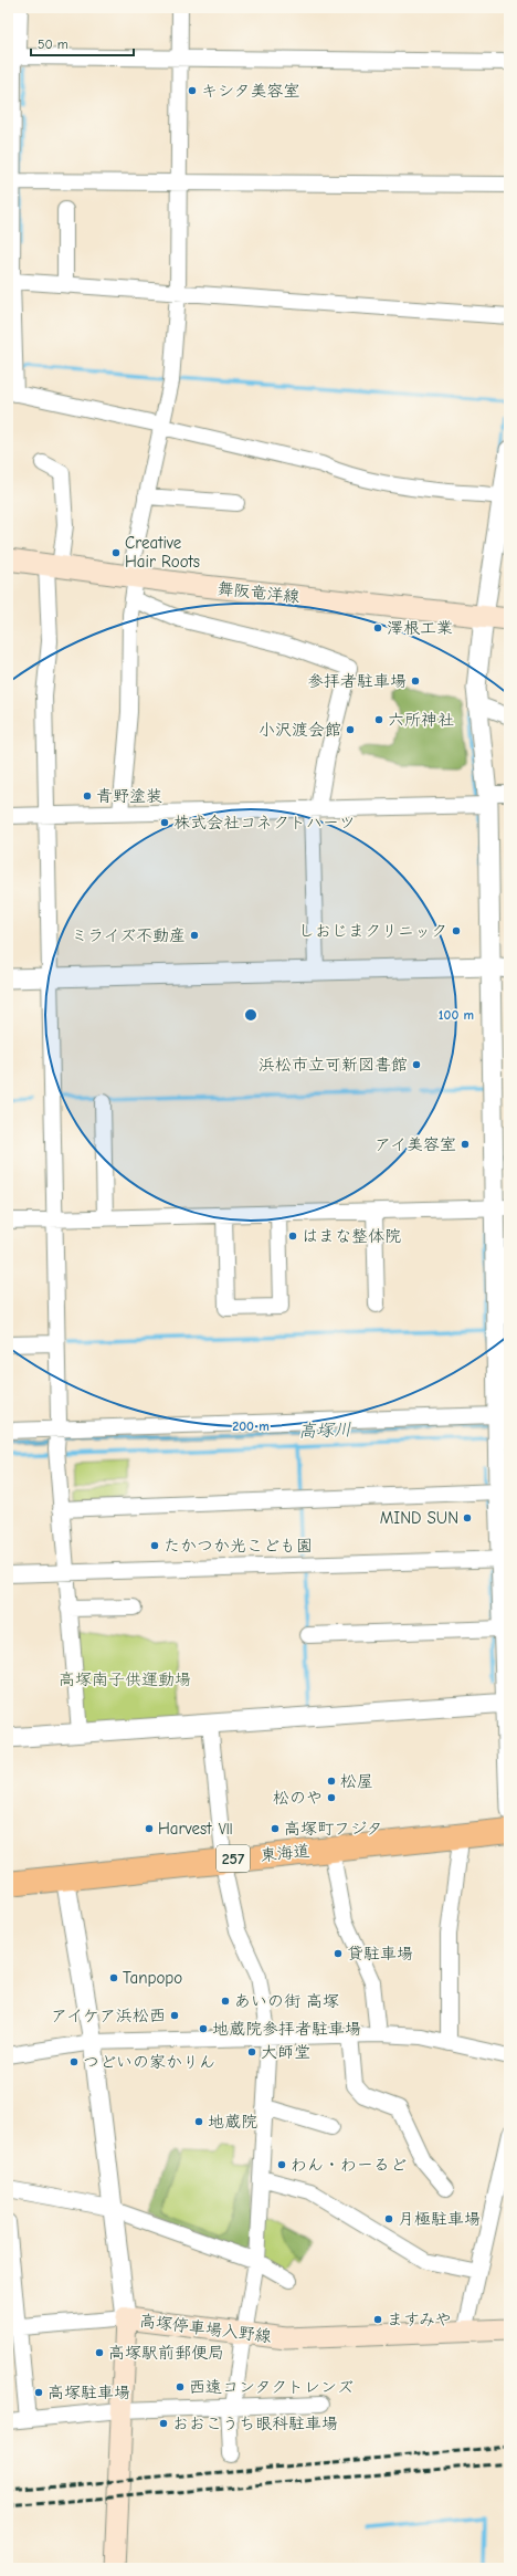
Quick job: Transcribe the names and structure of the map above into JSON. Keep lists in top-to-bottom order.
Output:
{
  "streets": {
    "highway": ["東海道", "257"],
    "main road": ["舞阪竜洋線", "高塚停車場入野線"]
  },
  "water": ["高塚川"],
  "parks": ["高塚南子供運動場"],
  "places": [
    "キシタ美容室",
    "Creative Hair Roots",
    "澤根工業",
    "参拝者駐車場",
    "六所神社",
    "小沢渡会館",
    "青野塗装",
    "株式会社コネクトハーツ",
    "しおじまクリニック",
    "ミライズ不動産",
    "浜松市立可新図書館",
    "アイ美容室",
    "はまな整体院",
    "MIND SUN",
    "たかつか光こども園",
    "松屋",
    "松のや",
    "Harvest Ⅶ",
    "高塚町フジタ",
    "貸駐車場",
    "Tanpopo",
    "あいの街 高塚",
    "アイケア浜松西",
    "地蔵院参拝者駐車場",
    "大師堂",
    "つどいの家かりん",
    "地蔵院",
    "わん・わーるど",
    "月極駐車場",
    "ますみや",
    "高塚駅前郵便局",
    "西遠コンタクトレンズ",
    "高塚駐車場",
    "おおこうち眼科駐車場"
  ],
  "scale_bar": "50 m",
  "rings": ["100 m", "200 m"]
}
